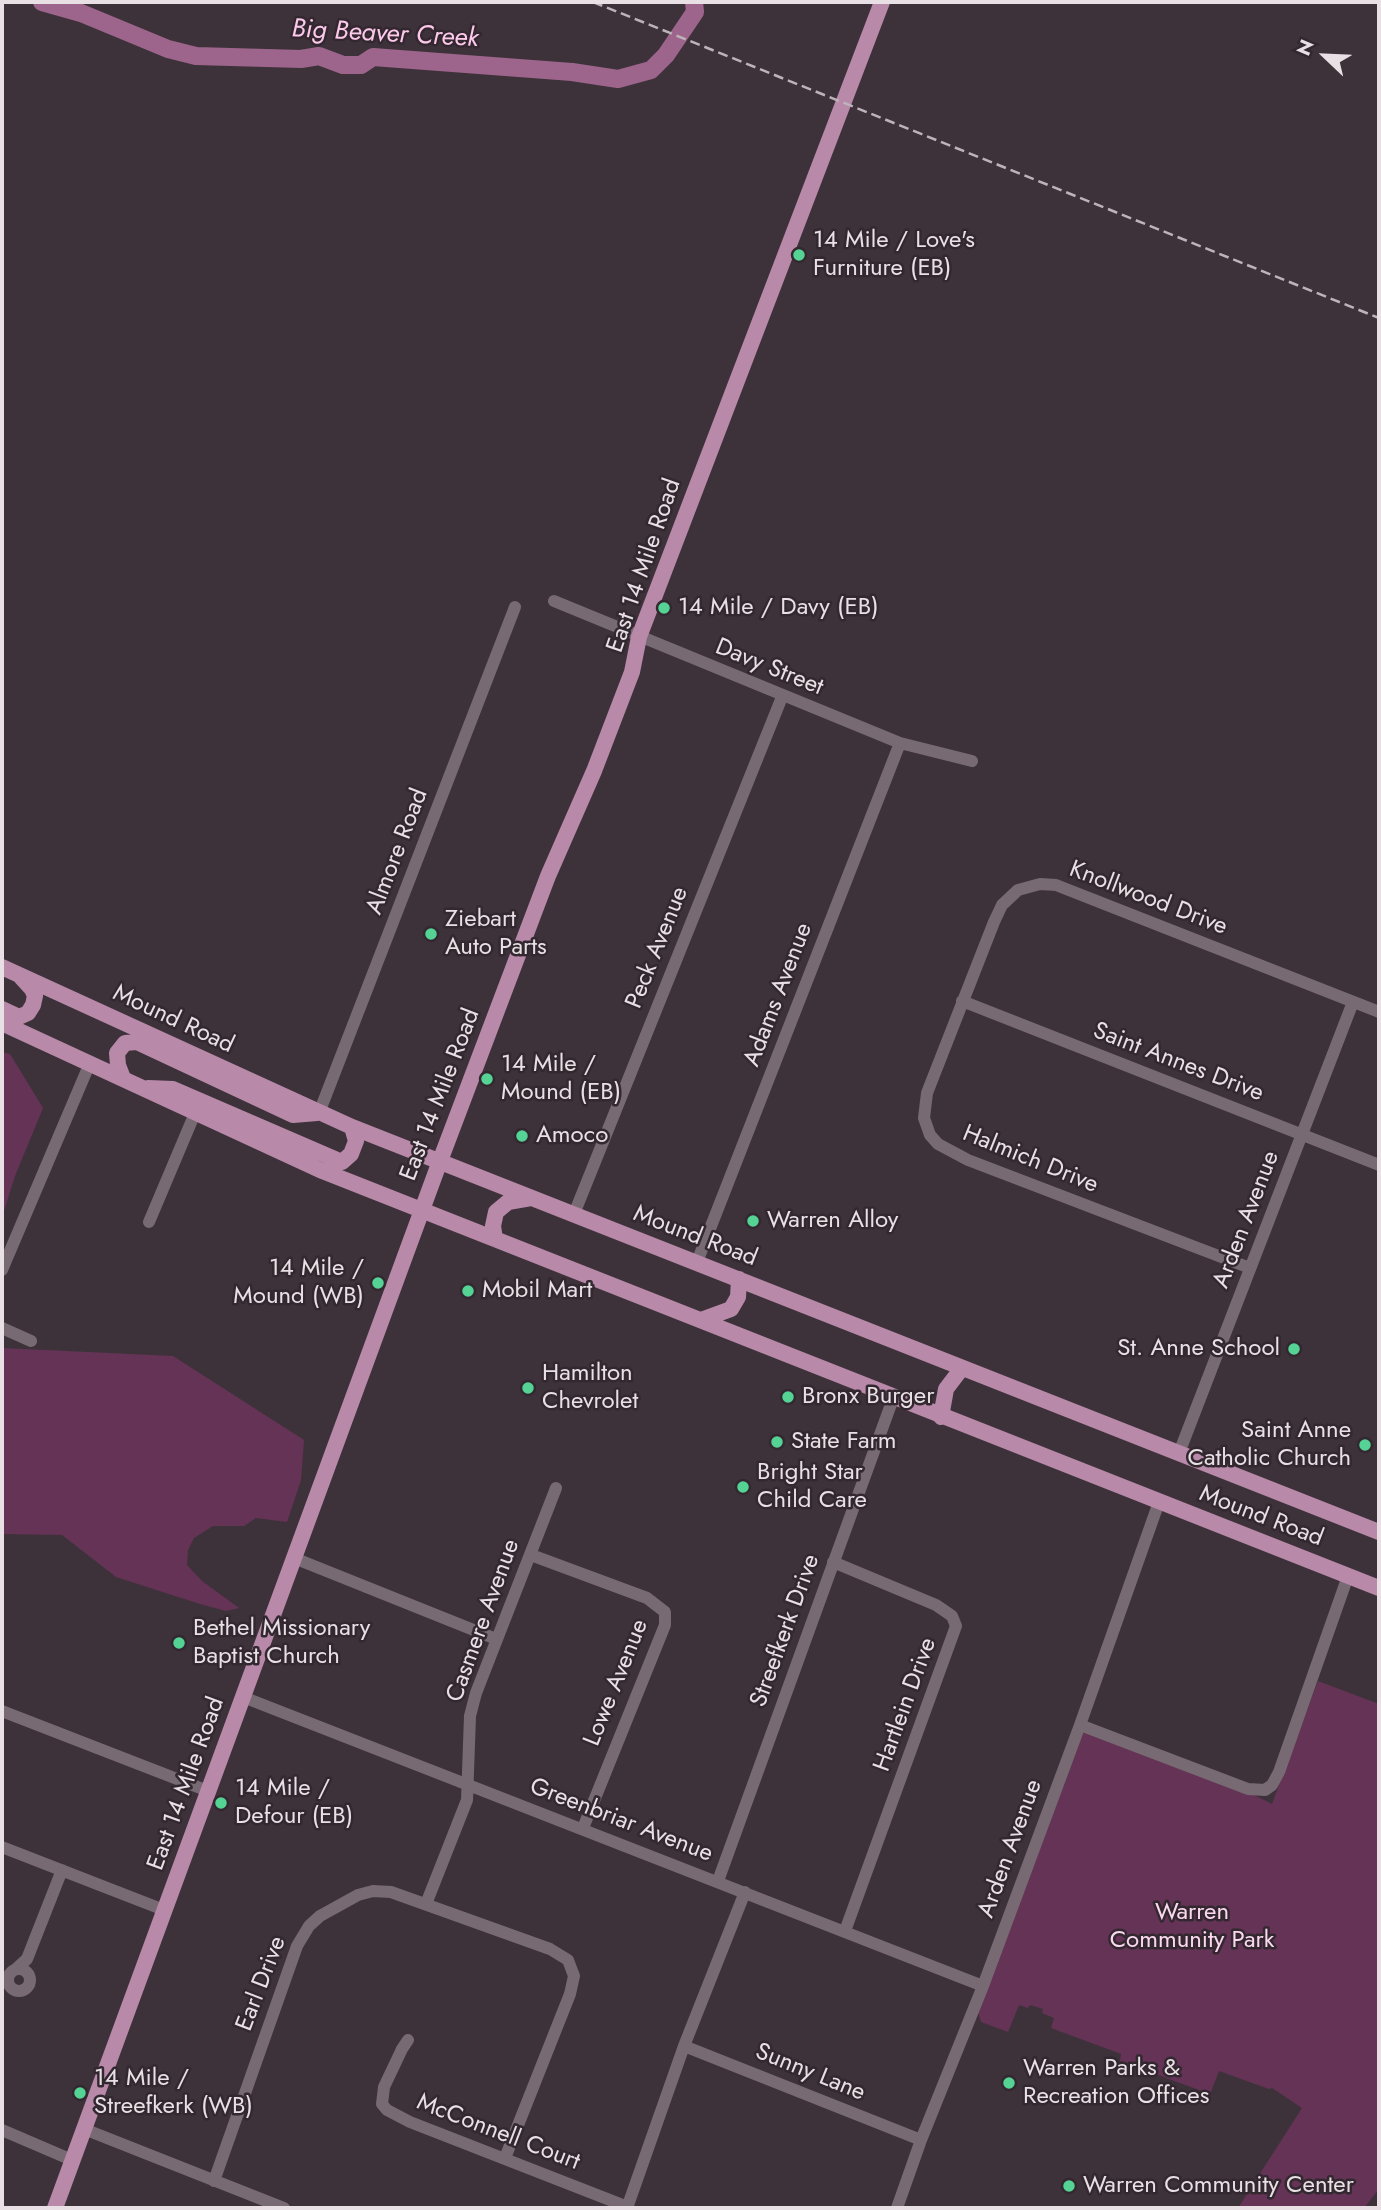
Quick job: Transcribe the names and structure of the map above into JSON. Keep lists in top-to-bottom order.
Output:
{
  "streets": {
    "main road": ["East 14 Mile Road", "Mound Road"],
    "street": [
      "Davy Street",
      "Almore Road",
      "Knollwood Drive",
      "Peck Avenue",
      "Adams Avenue",
      "Saint Annes Drive",
      "Halmich Drive",
      "Arden Avenue",
      "Casmere Avenue",
      "Streefkerk Drive",
      "Lowe Avenue",
      "Hartlein Drive",
      "Greenbriar Avenue",
      "Earl Drive",
      "Sunny Lane",
      "McConnell Court"
    ]
  },
  "crossings": [
    ["East 14 Mile Road", "Davy Street"],
    ["East 14 Mile Road", "Mound Road"],
    ["East 14 Mile Road", "Greenbriar Avenue"],
    ["Davy Street", "Peck Avenue"],
    ["Davy Street", "Adams Avenue"],
    ["Almore Road", "Mound Road"],
    ["Knollwood Drive", "Saint Annes Drive"],
    ["Knollwood Drive", "Halmich Drive"],
    ["Knollwood Drive", "Arden Avenue"],
    ["Peck Avenue", "Mound Road"],
    ["Adams Avenue", "Mound Road"],
    ["Mound Road", "Arden Avenue"],
    ["Mound Road", "Streefkerk Drive"],
    ["Saint Annes Drive", "Halmich Drive"],
    ["Saint Annes Drive", "Arden Avenue"],
    ["Halmich Drive", "Arden Avenue"],
    ["Arden Avenue", "Greenbriar Avenue"],
    ["Arden Avenue", "Sunny Lane"],
    ["Casmere Avenue", "Lowe Avenue"],
    ["Casmere Avenue", "Greenbriar Avenue"],
    ["Casmere Avenue", "Earl Drive"],
    ["Streefkerk Drive", "Hartlein Drive"],
    ["Streefkerk Drive", "Greenbriar Avenue"],
    ["Lowe Avenue", "Greenbriar Avenue"],
    ["Hartlein Drive", "Greenbriar Avenue"]
  ],
  "water": ["Big Beaver Creek"],
  "parks": ["Warren Community Park"],
  "places": [
    "14 Mile / Love's Furniture (EB)",
    "14 Mile / Davy (EB)",
    "Ziebart Auto Parts",
    "14 Mile / Mound (EB)",
    "Amoco",
    "Warren Alloy",
    "14 Mile / Mound (WB)",
    "Mobil Mart",
    "St. Anne School",
    "Hamilton Chevrolet",
    "Bronx Burger",
    "State Farm",
    "Saint Anne Catholic Church",
    "Bright Star Child Care",
    "Bethel Missionary Baptist Church",
    "14 Mile / Defour (EB)",
    "Warren Parks & Recreation Offices",
    "14 Mile / Streefkerk (WB)",
    "Warren Community Center"
  ],
  "north": "top left"
}
